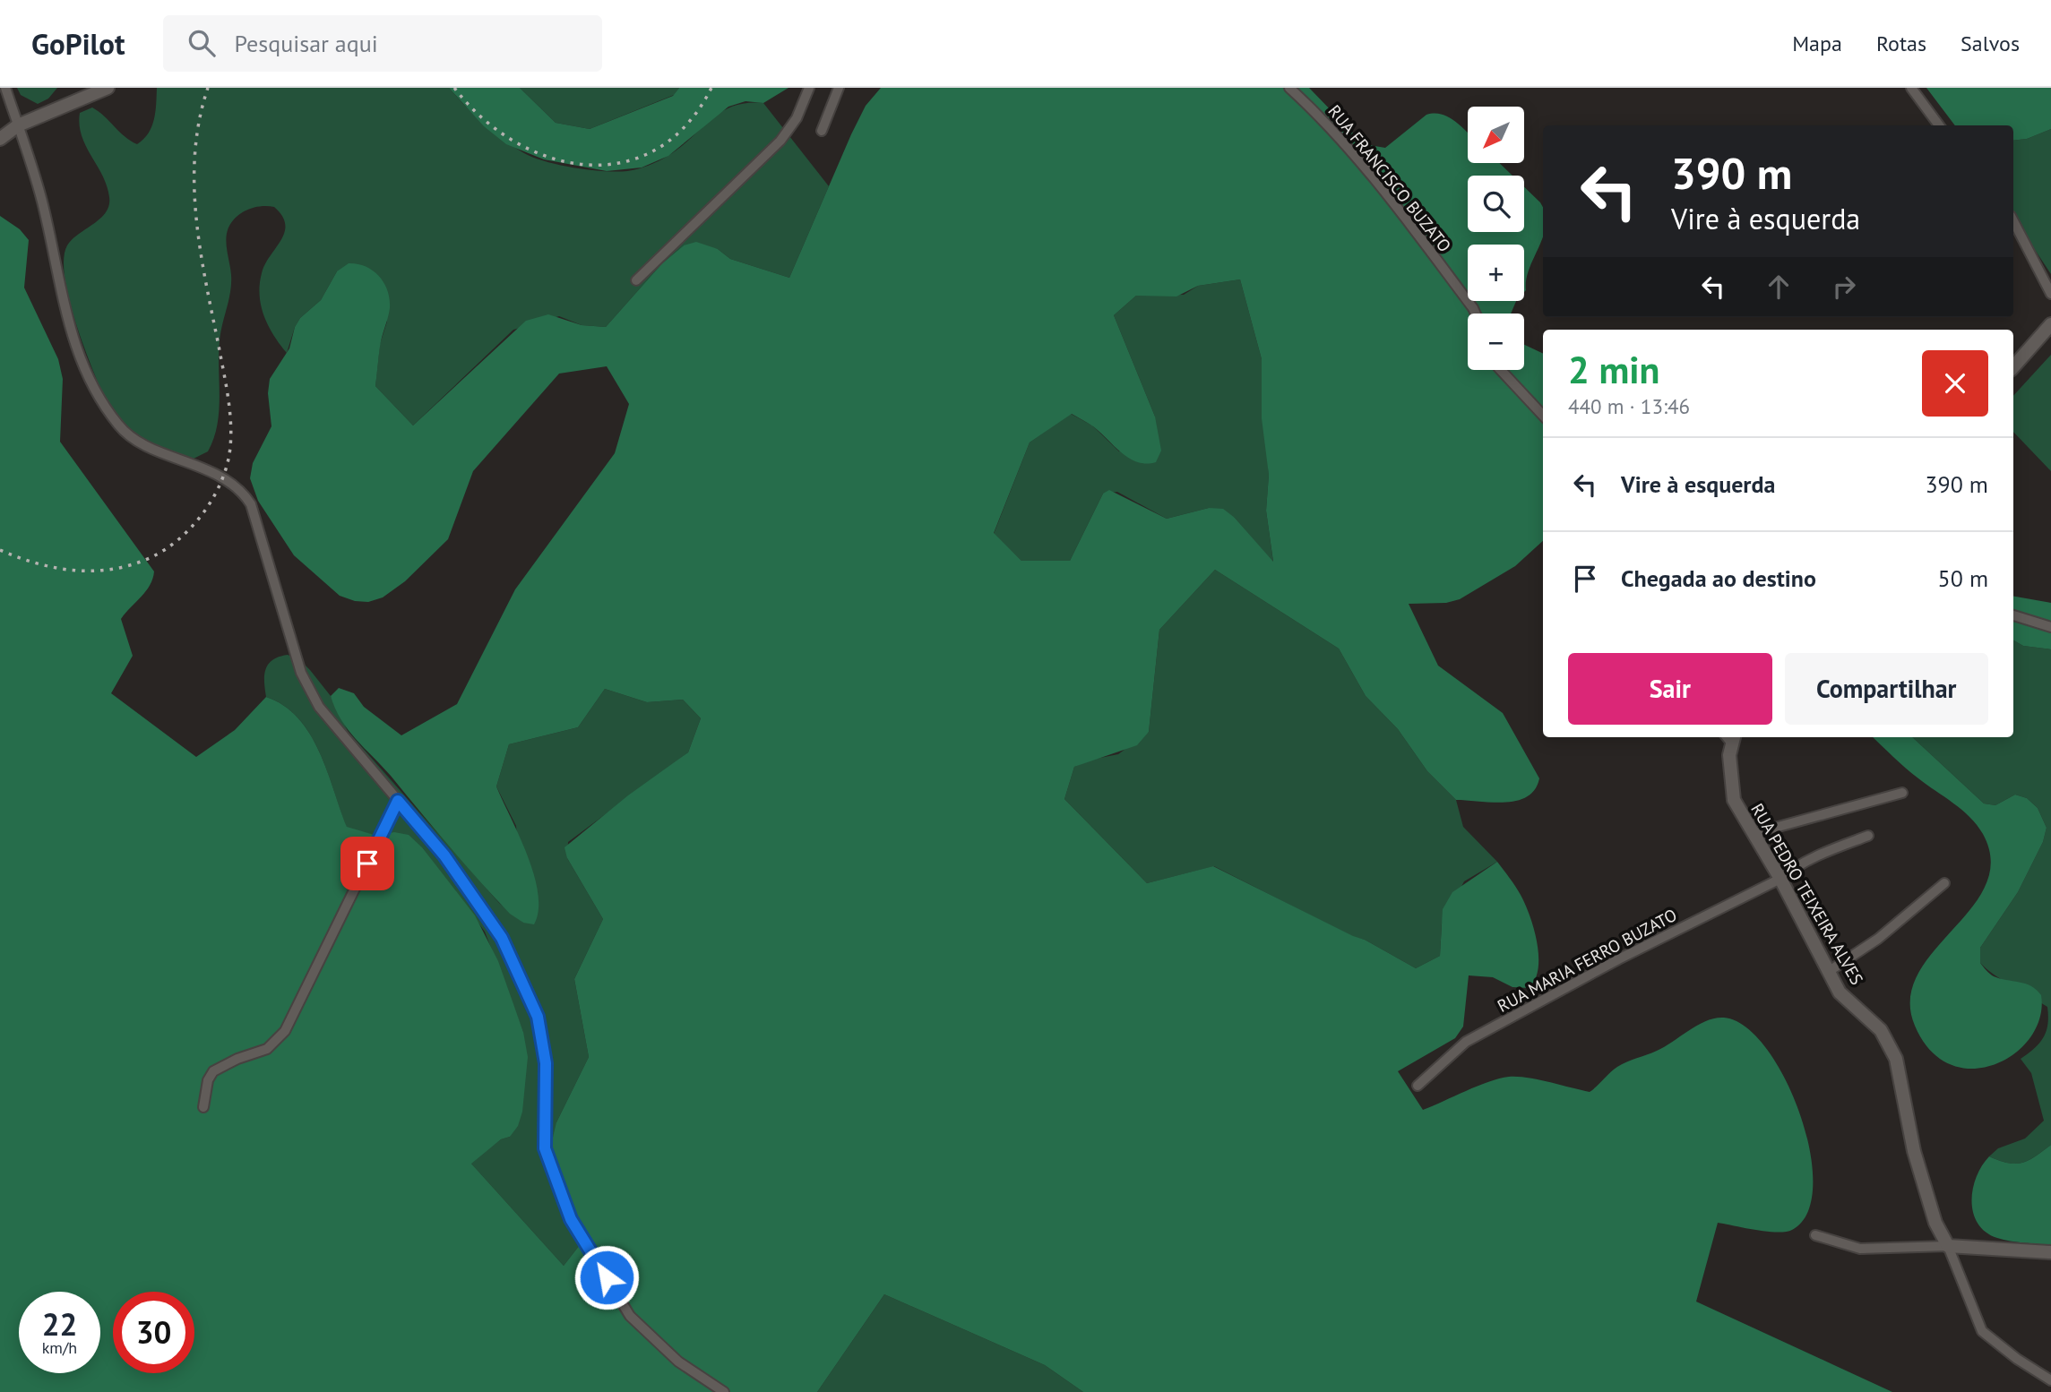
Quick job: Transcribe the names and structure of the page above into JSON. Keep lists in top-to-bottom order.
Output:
{
  "streets": {
    "street": ["RUA FRANCISCO BUZATO", "RUA PEDRO TEIXEIRA ALVES", "RUA MARIA FERRO BUZATO"]
  },
  "crossings": [
    ["RUA PEDRO TEIXEIRA ALVES", "RUA MARIA FERRO BUZATO"]
  ],
  "north": "bottom left",
  "page": {
    "header": "GoPilot",
    "search": "Pesquisar aqui",
    "nav": ["Mapa", "Rotas", "Salvos"],
    "map_buttons": ["+", "−"],
    "turn": ["390 m", "Vire à esquerda"],
    "heading": ["2 min", "440 m · 13:46"],
    "list": [
      {
        "name": "Vire à esquerda",
        "value": "390 m"
      },
      {
        "name": "Chegada ao destino",
        "value": "50 m"
      }
    ],
    "buttons": ["Sair", "Compartilhar"],
    "speed": "22 km/h",
    "limit": "30"
  }
}
